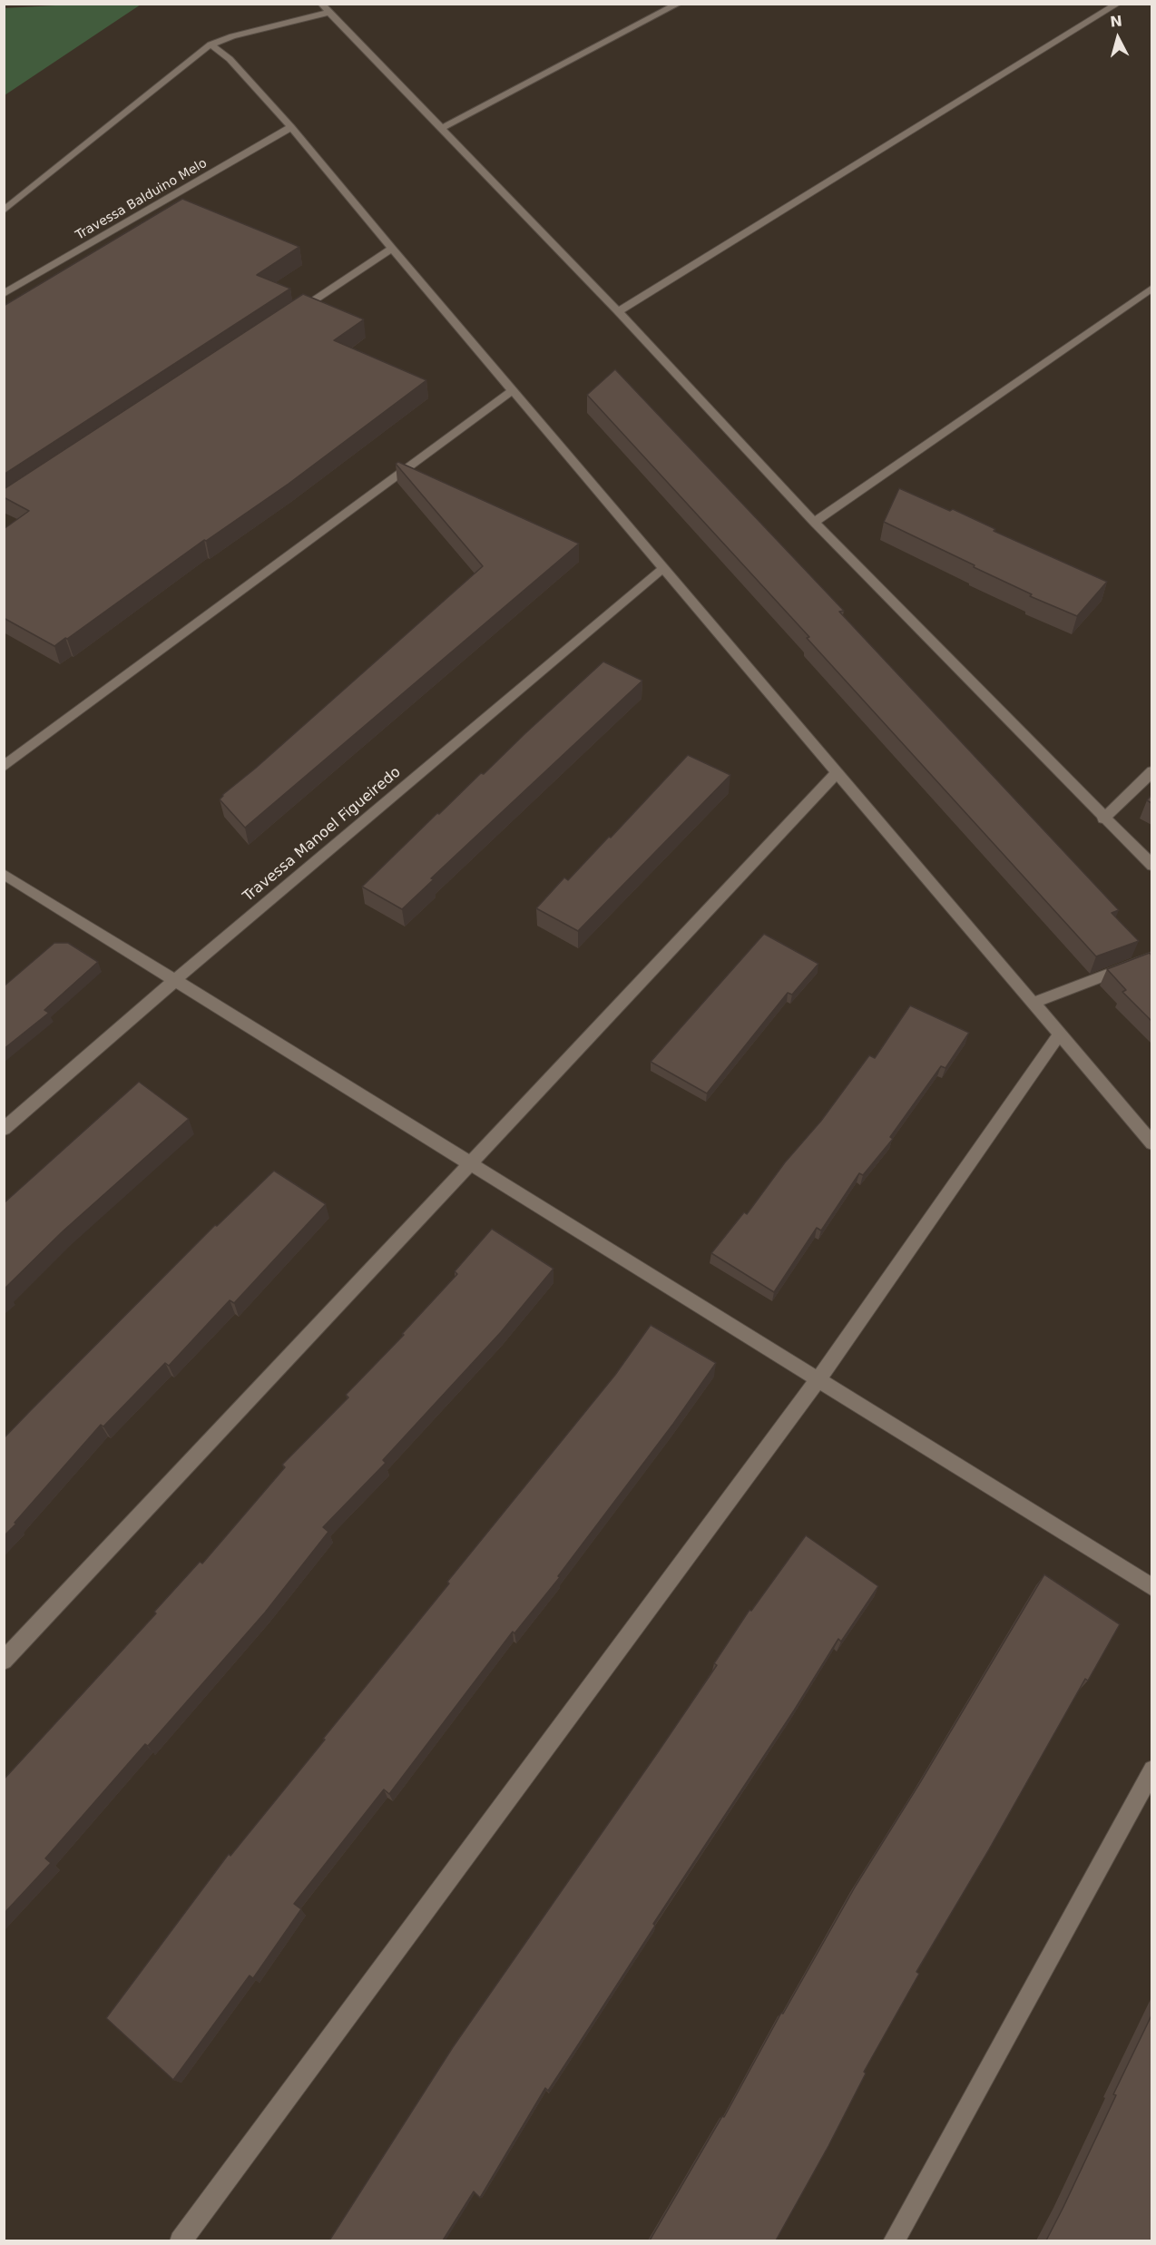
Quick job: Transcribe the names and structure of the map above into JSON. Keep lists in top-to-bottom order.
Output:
{
  "streets": {
    "street": ["Travessa Balduino Melo", "Travessa Manoel Figueiredo"]
  },
  "north": "top"
}
